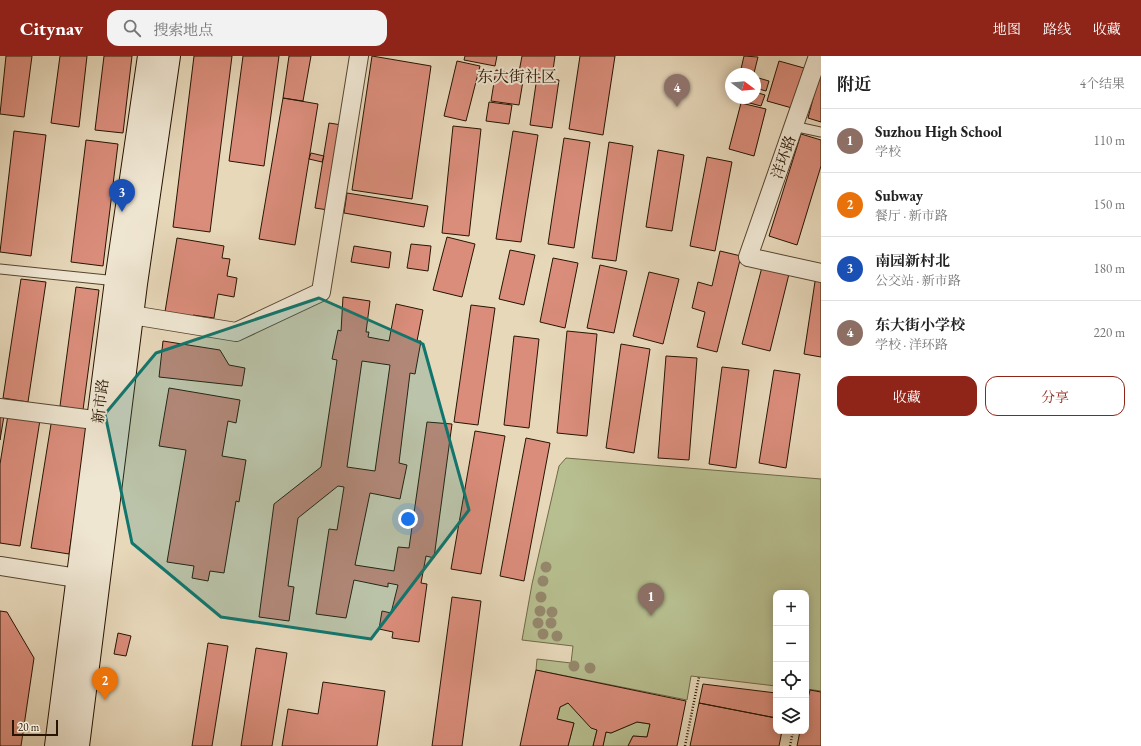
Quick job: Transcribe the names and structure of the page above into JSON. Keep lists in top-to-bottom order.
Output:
{
  "streets": {
    "main road": ["新市路"],
    "street": ["洋环路"]
  },
  "districts": ["东大街社区"],
  "scale_bar": "20 m",
  "north": "right",
  "page": {
    "header": "Citynav",
    "search": "搜索地点",
    "nav": ["地图", "路线", "收藏"],
    "heading": ["附近", "4个结果"],
    "pins": [
      "4",
      "3",
      "1",
      "2"
    ],
    "list": [
      {
        "mark": "1",
        "name": "Suzhou High School",
        "note": "学校",
        "value": "110 m"
      },
      {
        "mark": "2",
        "name": "Subway",
        "note": "餐厅 · 新市路",
        "value": "150 m"
      },
      {
        "mark": "3",
        "name": "南园新村北",
        "note": "公交站 · 新市路",
        "value": "180 m"
      },
      {
        "mark": "4",
        "name": "东大街小学校",
        "note": "学校 · 洋环路",
        "value": "220 m"
      }
    ],
    "buttons": ["收藏", "分享"],
    "map_buttons": ["+", "−"],
    "scale": "20 m"
  }
}
